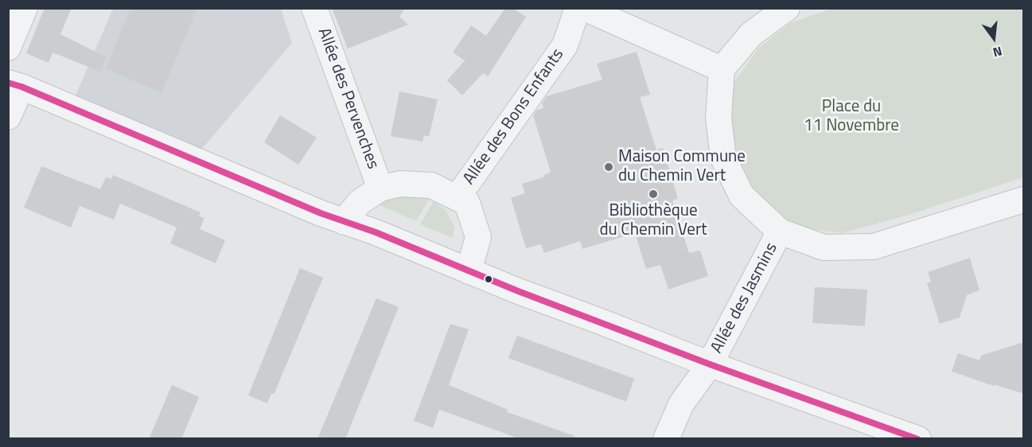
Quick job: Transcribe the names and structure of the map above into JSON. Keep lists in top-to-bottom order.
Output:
{
  "streets": {
    "street": ["Allée des Pervenches", "Allée des Bons Enfants", "Allée des Jasmins"]
  },
  "parks": ["Place du 11 Novembre"],
  "places": ["Maison Commune du Chemin Vert", "Bibliothèque du Chemin Vert"],
  "north": "bottom"
}
